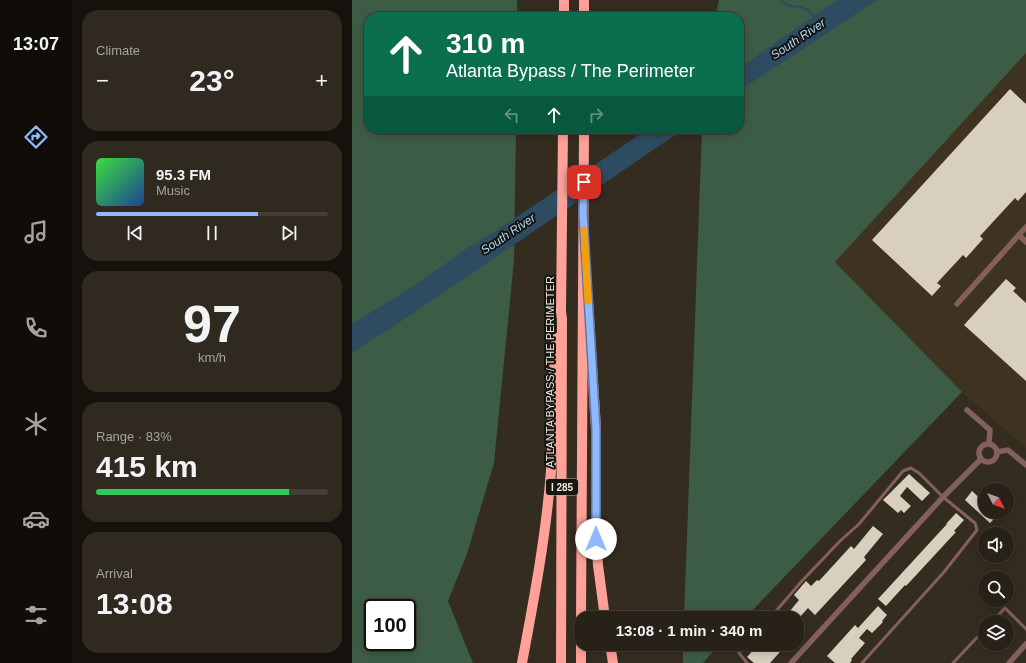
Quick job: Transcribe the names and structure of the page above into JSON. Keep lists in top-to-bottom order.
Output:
{
  "streets": {
    "highway": ["ATLANTA BYPASS / THE PERIMETER", "I 285"]
  },
  "water": ["South River"],
  "north": "bottom right",
  "page": {
    "tabs": "13:07",
    "tile": [
      "Climate",
      ["97", "km/h"],
      ["Range · 83%", "415 km"],
      ["Arrival", "13:08"]
    ],
    "turn": ["310 m", "Atlanta Bypass / The Perimeter"],
    "heat": ["−", "23°", "+"],
    "song": ["95.3 FM", "Music"],
    "limit": "100",
    "trip": "13:08 · 1 min · 340 m"
  }
}
